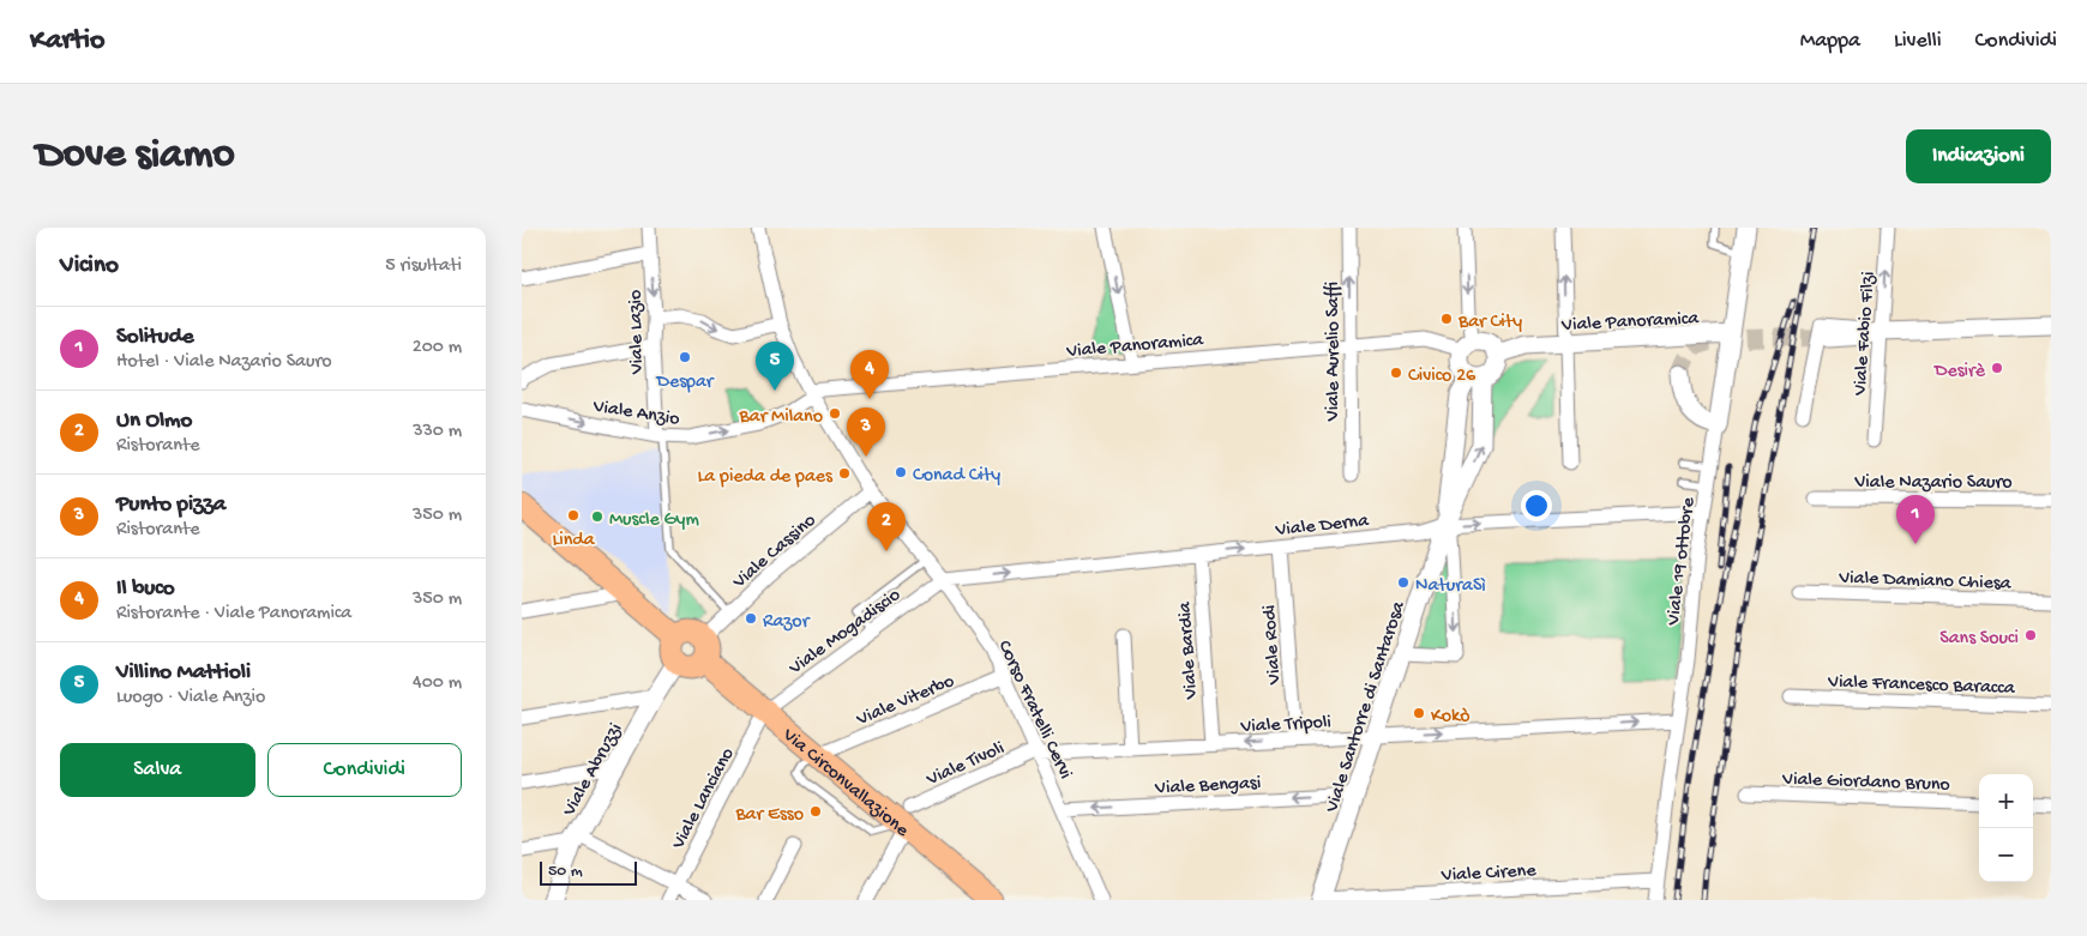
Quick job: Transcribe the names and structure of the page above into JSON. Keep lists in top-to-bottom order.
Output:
{
  "streets": {
    "main road": ["Via Circonvallazione"],
    "street": [
      "Viale Panoramica",
      "Viale Lazio",
      "Viale Fabio Filzi",
      "Viale Aurelio Saffi",
      "Viale Anzio",
      "Viale Nazario Sauro",
      "Viale Derna",
      "Viale Cassino",
      "Viale 19 ottobre",
      "Viale Damiano Chiesa",
      "Viale Mogadiscio",
      "Viale Rodi",
      "Viale Bardia",
      "Viale Francesco Baracca",
      "Viale Viterbo",
      "Viale Santorre di Santarosa",
      "Corso Fratelli Cervi",
      "Viale Tripoli",
      "Viale Tivoli",
      "Viale Abruzzi",
      "Viale Giordano Bruno",
      "Viale Bengasi",
      "Viale Lanciano",
      "Viale Cirene"
    ]
  },
  "crossings": [
    ["Viale Panoramica", "Viale Aurelio Saffi"],
    ["Viale Panoramica", "Viale Anzio"],
    ["Viale Panoramica", "Viale 19 ottobre"],
    ["Viale Panoramica", "Viale Santorre di Santarosa"],
    ["Viale Panoramica", "Corso Fratelli Cervi"],
    ["Viale Lazio", "Viale Anzio"],
    ["Viale Anzio", "Corso Fratelli Cervi"],
    ["Viale Derna", "Viale 19 ottobre"],
    ["Viale Derna", "Viale Mogadiscio"],
    ["Viale Derna", "Viale Rodi"],
    ["Viale Derna", "Viale Bardia"],
    ["Viale Derna", "Viale Santorre di Santarosa"],
    ["Viale Derna", "Corso Fratelli Cervi"],
    ["Viale Cassino", "Corso Fratelli Cervi"],
    ["Viale Cassino", "Viale Abruzzi"],
    ["Viale Cassino", "Via Circonvallazione"],
    ["Viale 19 ottobre", "Viale Tripoli"],
    ["Viale 19 ottobre", "Viale Cirene"],
    ["Viale Mogadiscio", "Corso Fratelli Cervi"],
    ["Viale Mogadiscio", "Via Circonvallazione"],
    ["Viale Mogadiscio", "Viale Lanciano"],
    ["Viale Rodi", "Viale Tripoli"],
    ["Viale Bardia", "Viale Tripoli"],
    ["Viale Viterbo", "Corso Fratelli Cervi"],
    ["Viale Viterbo", "Via Circonvallazione"],
    ["Viale Santorre di Santarosa", "Viale Tripoli"],
    ["Viale Santorre di Santarosa", "Viale Bengasi"],
    ["Viale Santorre di Santarosa", "Viale Cirene"],
    ["Corso Fratelli Cervi", "Viale Tripoli"],
    ["Corso Fratelli Cervi", "Viale Tivoli"],
    ["Corso Fratelli Cervi", "Viale Bengasi"],
    ["Viale Tripoli", "Viale Tivoli"],
    ["Viale Tivoli", "Via Circonvallazione"],
    ["Viale Abruzzi", "Via Circonvallazione"],
    ["Via Circonvallazione", "Viale Lanciano"]
  ],
  "one_way": ["Viale Fabio Filzi", "Viale Derna", "Viale Bengasi"],
  "places": [
    "Bar City",
    "Despar",
    "Desirè",
    "Civico 26",
    "Bar Milano",
    "Conad City",
    "La pieda de paes",
    "Linda",
    "Muscle Gym",
    "NaturaSì",
    "Razor",
    "Sans Souci",
    "Kokò",
    "Bar Esso"
  ],
  "scale_bar": "50 m",
  "page": {
    "header": "Kartio",
    "nav": ["Mappa", "Livelli", "Condividi"],
    "buttons": [
      "Indicazioni",
      ["Salva", "Condividi"]
    ],
    "title": "Dove siamo",
    "heading": ["Vicino", "5 risultati"],
    "list": [
      {
        "mark": "1",
        "name": "Solitude",
        "note": "Hotel · Viale Nazario Sauro",
        "value": "200 m"
      },
      {
        "mark": "2",
        "name": "Un Olmo",
        "note": "Ristorante",
        "value": "330 m"
      },
      {
        "mark": "3",
        "name": "Punto pizza",
        "note": "Ristorante",
        "value": "350 m"
      },
      {
        "mark": "4",
        "name": "Il buco",
        "note": "Ristorante · Viale Panoramica",
        "value": "350 m"
      },
      {
        "mark": "5",
        "name": "Villino Mattioli",
        "note": "Luogo · Viale Anzio",
        "value": "400 m"
      }
    ],
    "pins": [
      "5",
      "4",
      "3",
      "1",
      "2"
    ],
    "map_buttons": ["+", "−"],
    "scale": "50 m"
  }
}
